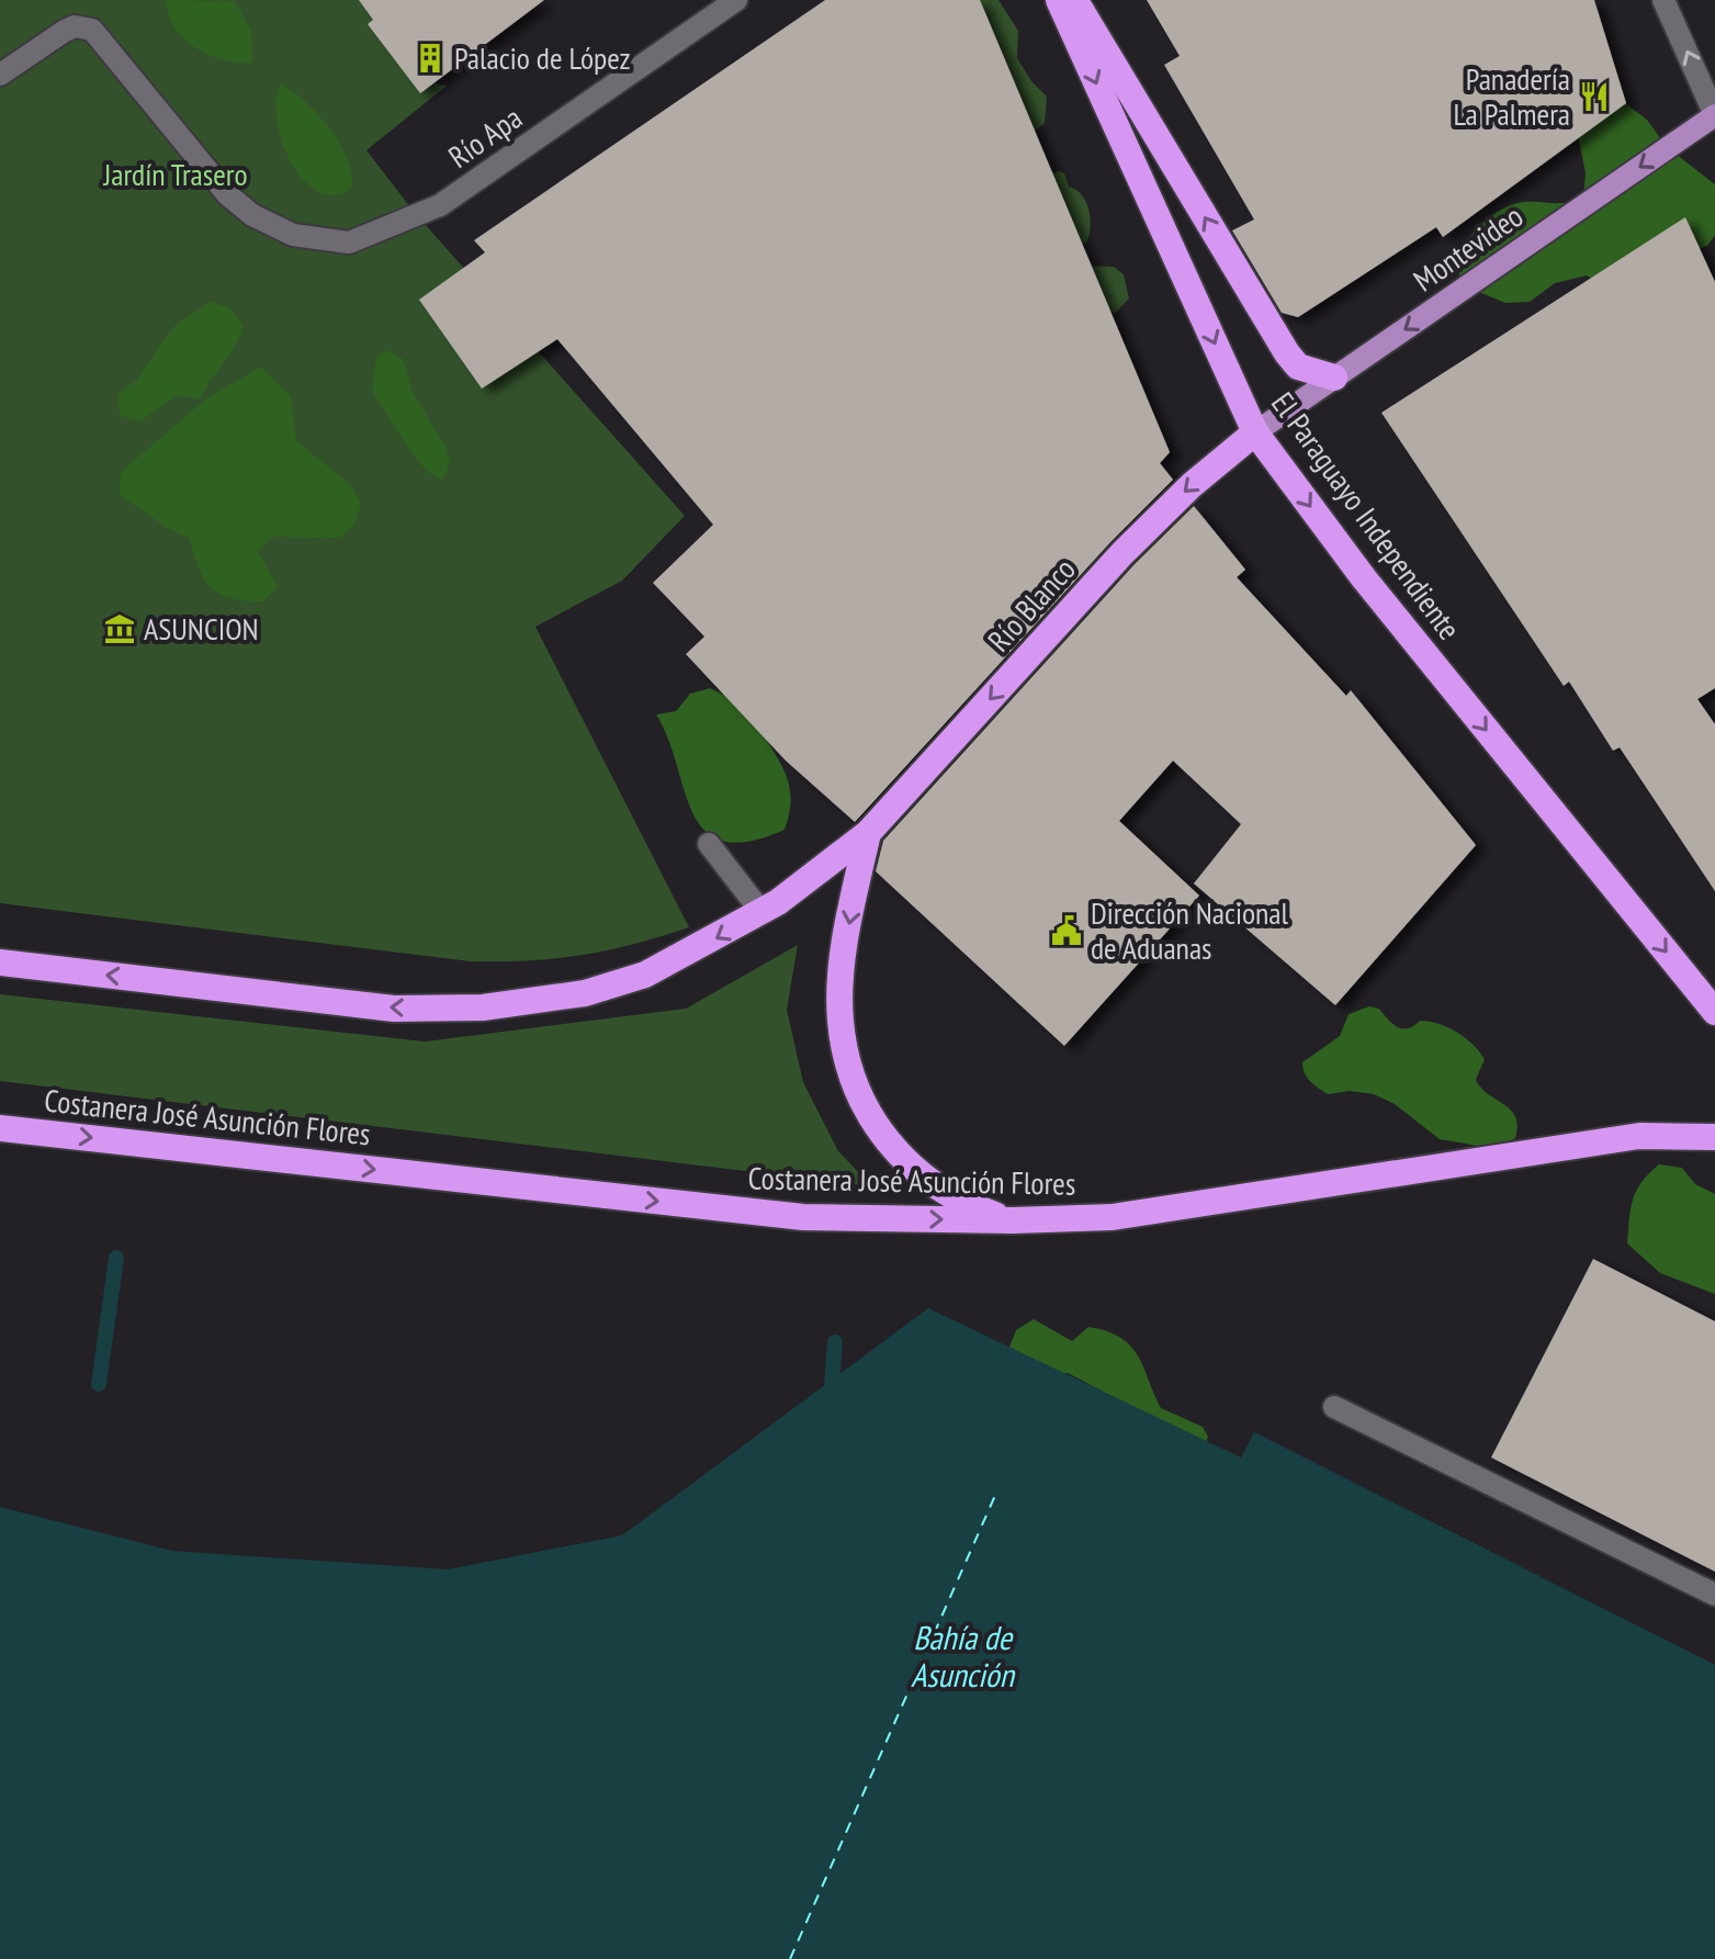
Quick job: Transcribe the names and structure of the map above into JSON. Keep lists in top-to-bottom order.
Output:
{
  "streets": {
    "highway": ["El Paraguayo Independiente", "Río Blanco", "Costanera José Asunción Flores"],
    "main road": ["Montevideo"],
    "street": ["Río Apa"]
  },
  "crossings": [
    ["Montevideo", "El Paraguayo Independiente"],
    ["Montevideo", "Río Blanco"],
    ["El Paraguayo Independiente", "Río Blanco"]
  ],
  "one_way": ["Montevideo", "Río Blanco"],
  "water": ["Bahía de Asunción"],
  "parks": ["Jardín Trasero"],
  "places": {
    "building": ["Palacio de López"],
    "restaurant": ["Panadería La Palmera"],
    "museum": ["ASUNCION"],
    "public building": ["Dirección Nacional de Aduanas"]
  }
}
